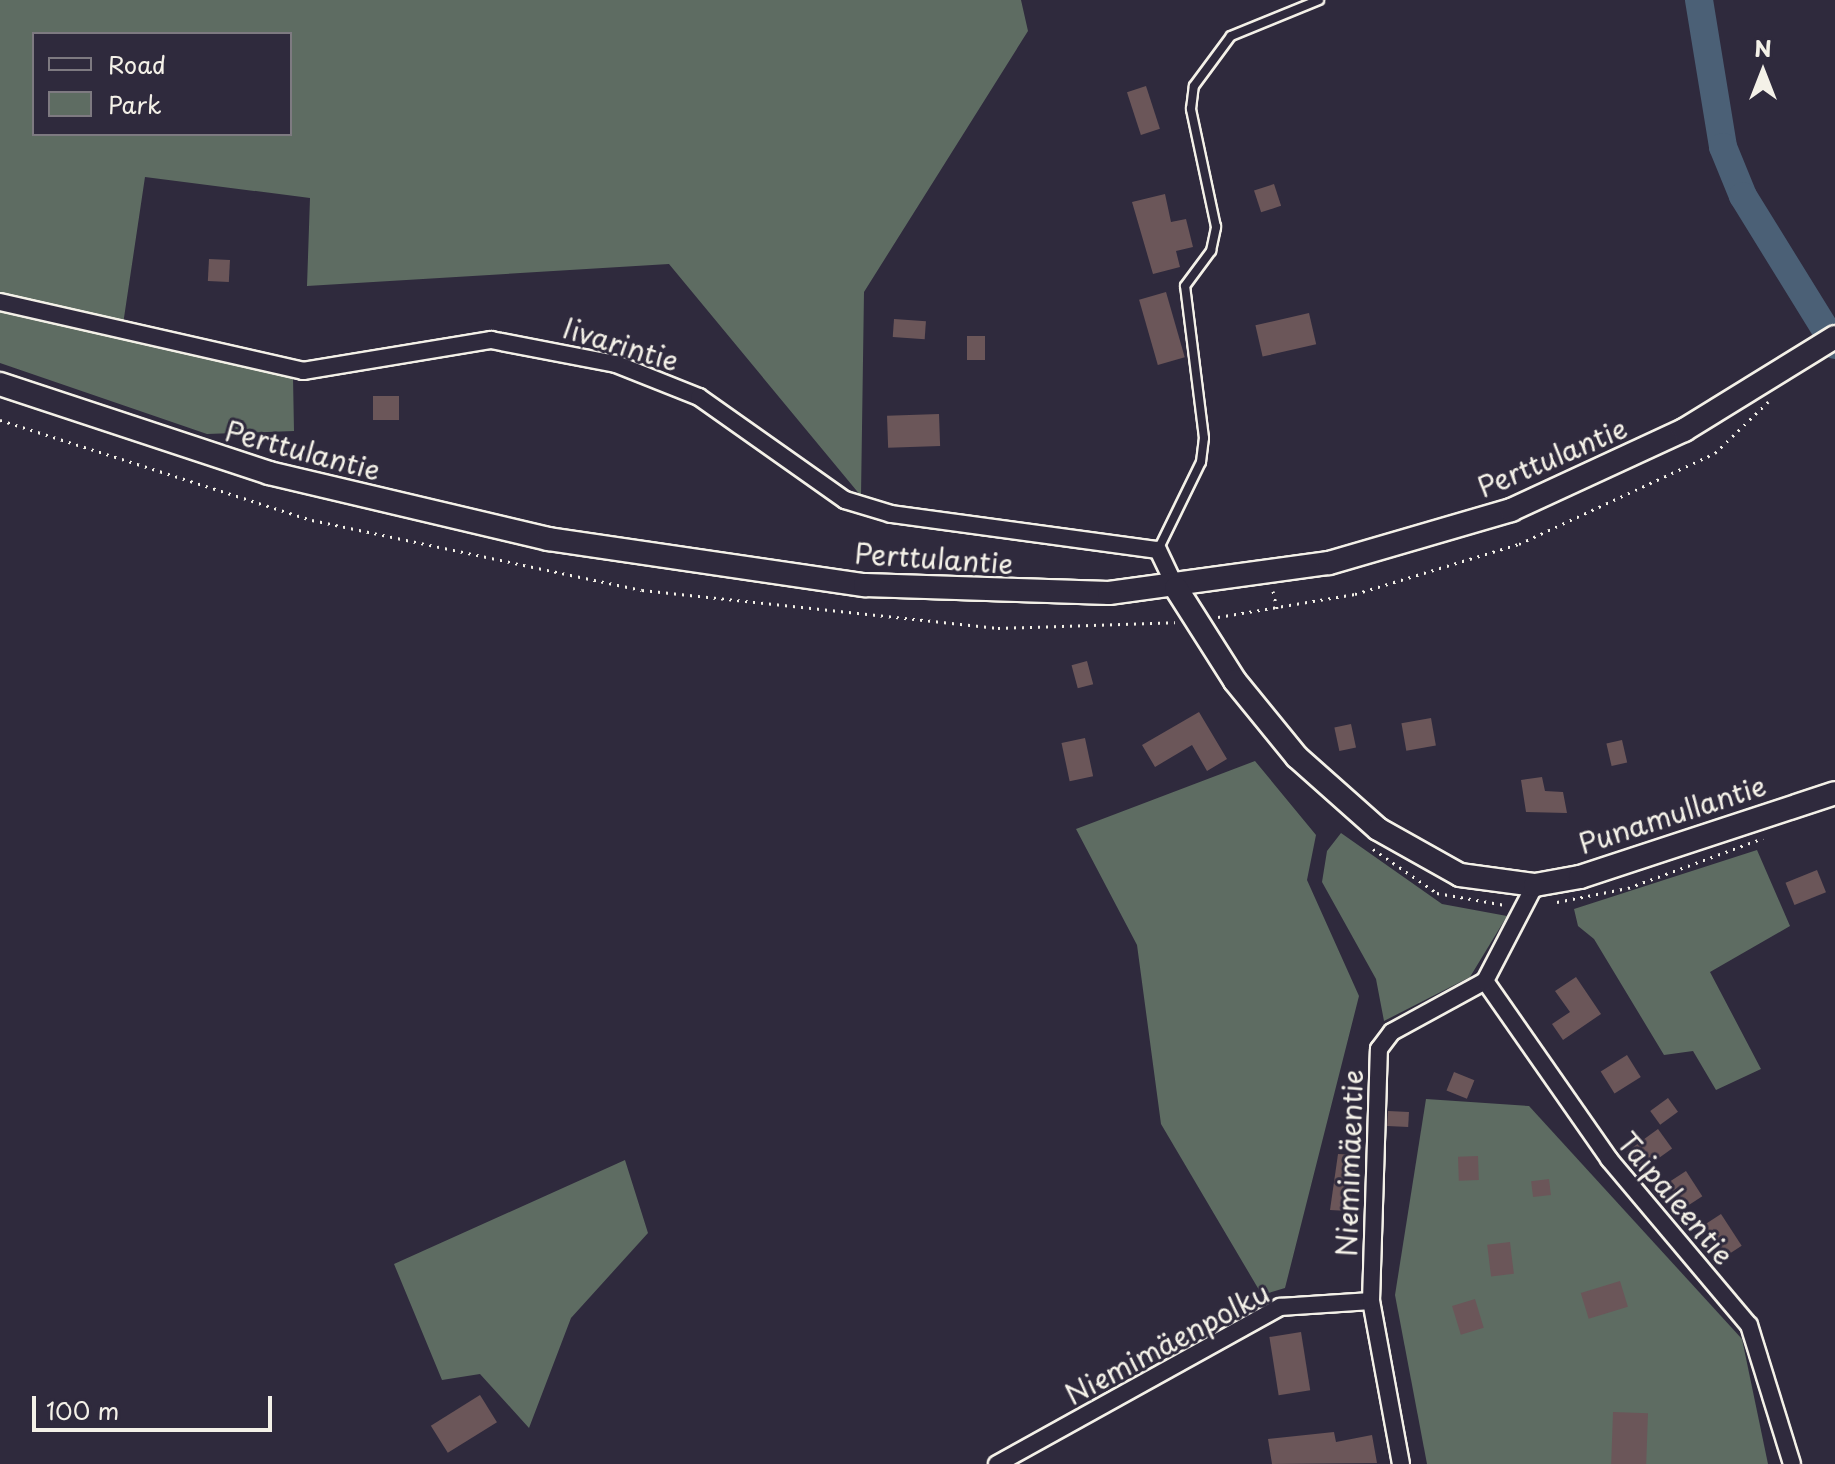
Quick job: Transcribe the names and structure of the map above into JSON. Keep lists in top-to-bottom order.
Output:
{
  "streets": {
    "street": [
      "Iivarintie",
      "Perttulantie",
      "Punamullantie",
      "Niemimäentie",
      "Taipaleentie",
      "Niemimäenpolku"
    ]
  },
  "crossings": [
    ["Perttulantie", "Punamullantie"],
    ["Niemimäentie", "Taipaleentie"],
    ["Niemimäentie", "Niemimäenpolku"]
  ],
  "legend": ["Road", "Park"],
  "scale_bar": "100 m",
  "north": "top"
}
